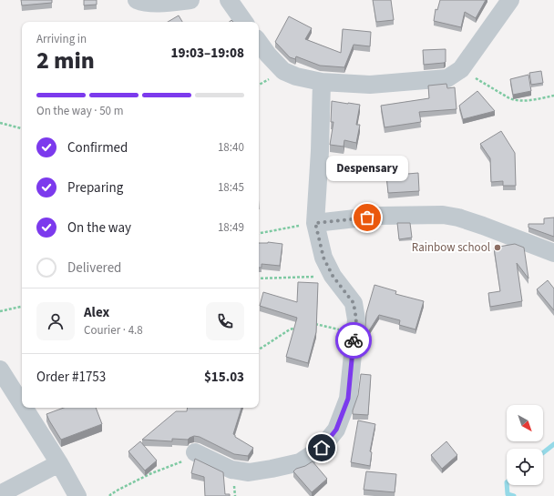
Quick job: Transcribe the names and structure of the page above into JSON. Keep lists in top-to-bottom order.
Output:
{
  "places": ["Despensary", "Rainbow school"],
  "north": "bottom right",
  "page": {
    "heading": ["2 min", "Arriving in", "19:03–19:08"],
    "panel": [
      "Alex",
      "Courier · 4.8",
      "Order #1753",
      "$15.03"
    ],
    "bar": "On the way · 50 m",
    "list": [
      ["Confirmed", "18:40"],
      ["Preparing", "18:45"],
      ["On the way", "18:49"],
      "Delivered"
    ],
    "bubble": "Despensary"
  }
}
